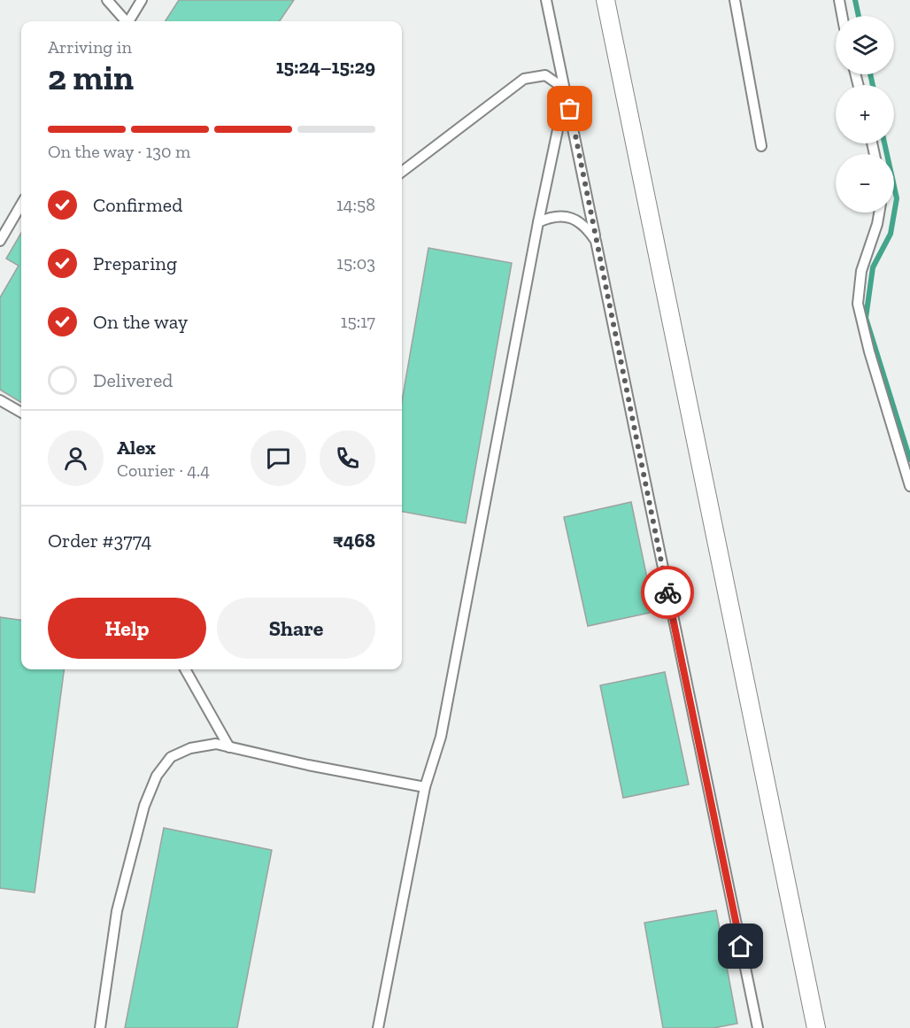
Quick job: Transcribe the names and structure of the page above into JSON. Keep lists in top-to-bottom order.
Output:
{
  "page": {
    "map_buttons": ["+", "−"],
    "heading": ["2 min", "Arriving in", "15:24–15:29"],
    "panel": [
      "Alex",
      "Courier · 4.4",
      "Order #3774",
      "₹468"
    ],
    "bar": "On the way · 130 m",
    "list": [
      ["Confirmed", "14:58"],
      ["Preparing", "15:03"],
      ["On the way", "15:17"],
      "Delivered"
    ],
    "buttons": ["Help", "Share"]
  }
}
